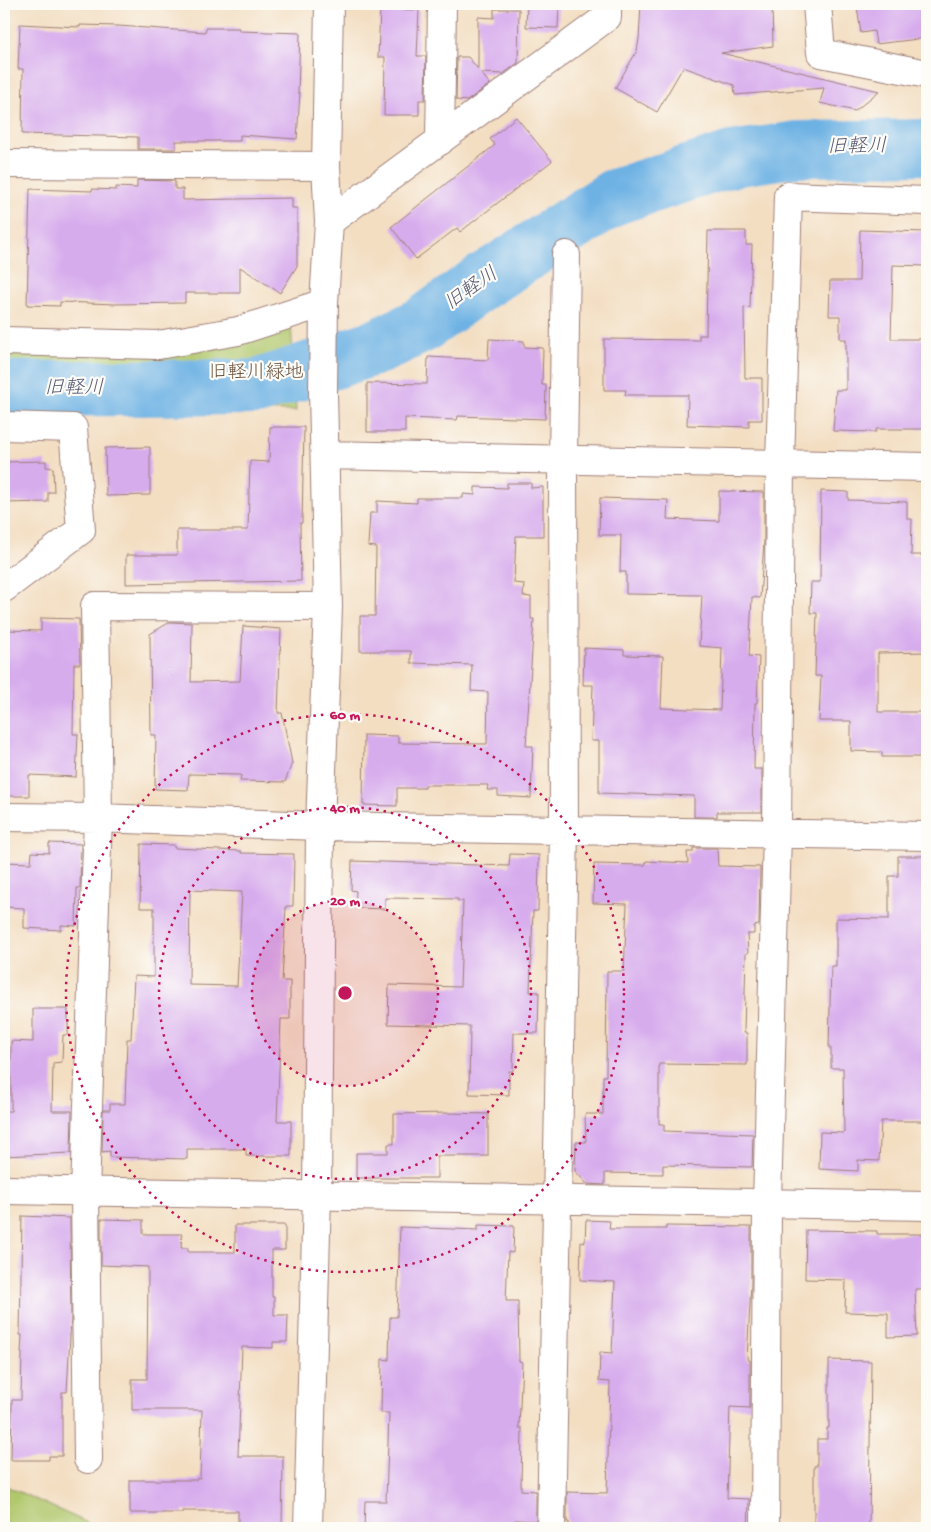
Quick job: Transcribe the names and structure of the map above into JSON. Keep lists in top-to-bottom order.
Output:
{
  "water": ["旧軽川"],
  "parks": ["旧軽川緑地"],
  "rings": ["60 m", "40 m", "20 m"]
}
